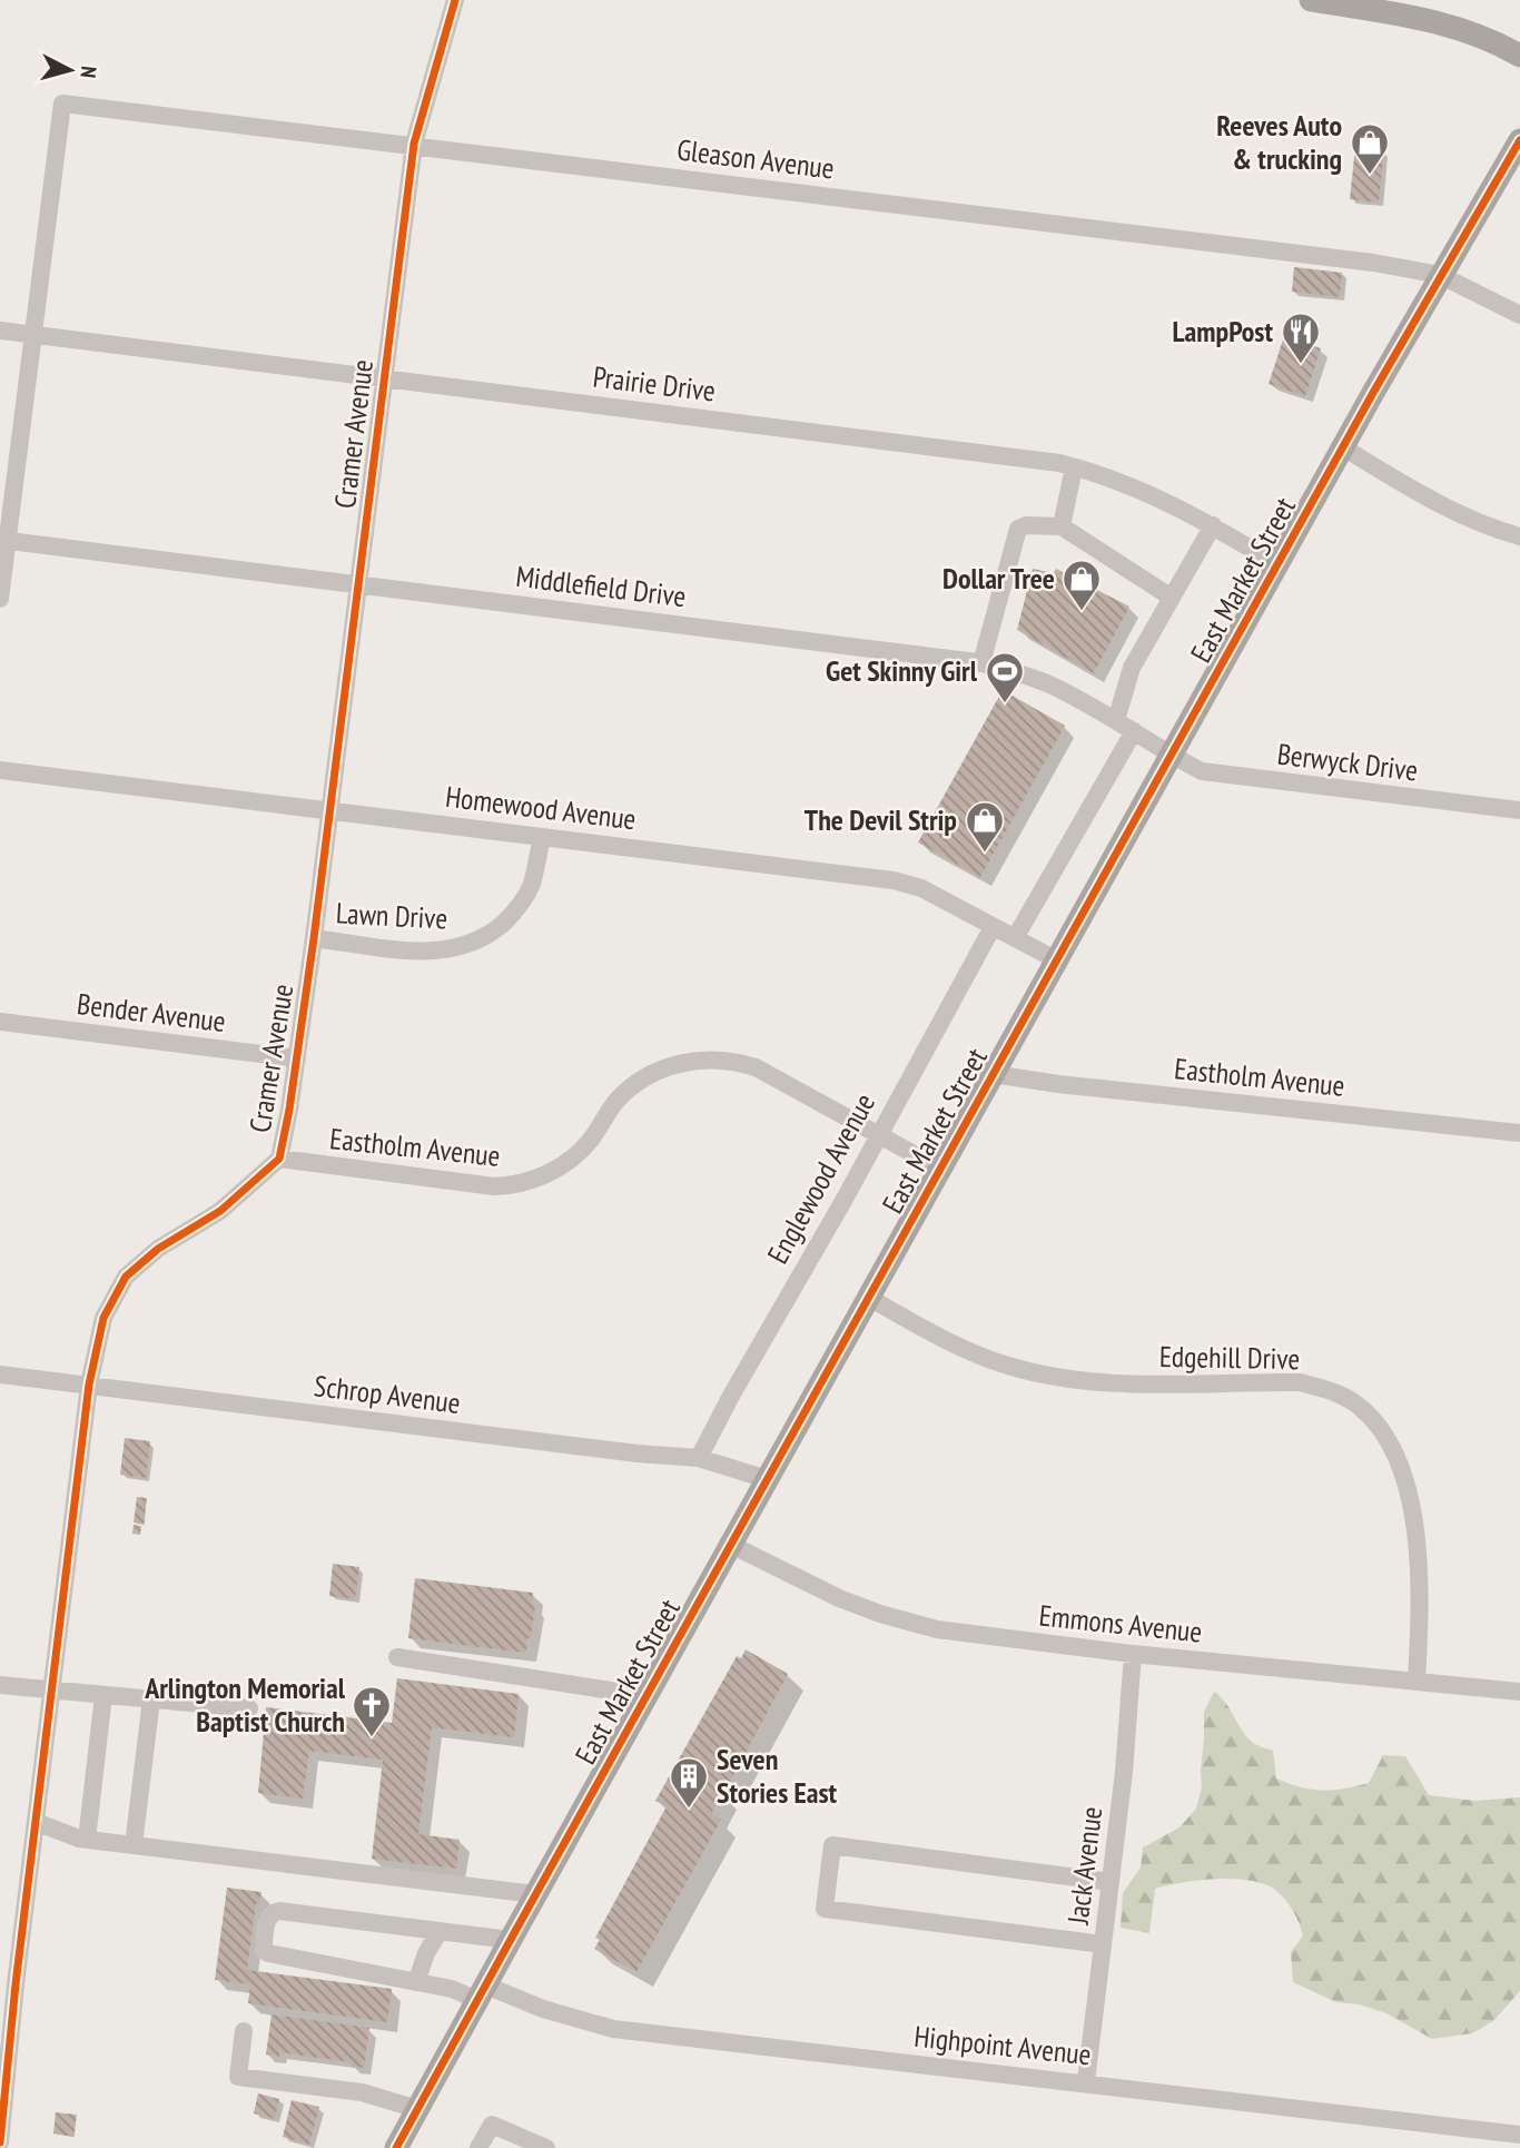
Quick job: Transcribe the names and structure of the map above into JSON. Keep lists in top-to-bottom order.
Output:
{
  "streets": {
    "main road": ["East Market Street"],
    "street": [
      "Gleason Avenue",
      "Prairie Drive",
      "Cramer Avenue",
      "Middlefield Drive",
      "Berwyck Drive",
      "Homewood Avenue",
      "Lawn Drive",
      "Bender Avenue",
      "Eastholm Avenue",
      "Englewood Avenue",
      "Edgehill Drive",
      "Schrop Avenue",
      "Emmons Avenue",
      "Jack Avenue",
      "Highpoint Avenue"
    ]
  },
  "crossings": [
    ["Gleason Avenue", "Prairie Drive"],
    ["Gleason Avenue", "Cramer Avenue"],
    ["Gleason Avenue", "East Market Street"],
    ["Prairie Drive", "Cramer Avenue"],
    ["Prairie Drive", "East Market Street"],
    ["Cramer Avenue", "Middlefield Drive"],
    ["Cramer Avenue", "Homewood Avenue"],
    ["Cramer Avenue", "Lawn Drive"],
    ["Cramer Avenue", "Bender Avenue"],
    ["Cramer Avenue", "Eastholm Avenue"],
    ["Cramer Avenue", "Schrop Avenue"],
    ["East Market Street", "Middlefield Drive"],
    ["East Market Street", "Berwyck Drive"],
    ["East Market Street", "Homewood Avenue"],
    ["East Market Street", "Eastholm Avenue"],
    ["East Market Street", "Edgehill Drive"],
    ["East Market Street", "Schrop Avenue"],
    ["East Market Street", "Emmons Avenue"],
    ["East Market Street", "Highpoint Avenue"],
    ["Middlefield Drive", "Berwyck Drive"],
    ["Homewood Avenue", "Lawn Drive"],
    ["Homewood Avenue", "Englewood Avenue"],
    ["Eastholm Avenue", "Englewood Avenue"],
    ["Englewood Avenue", "Schrop Avenue"],
    ["Edgehill Drive", "Emmons Avenue"],
    ["Emmons Avenue", "Jack Avenue"],
    ["Jack Avenue", "Highpoint Avenue"]
  ],
  "places": {
    "shop": ["Reeves Auto & trucking", "Dollar Tree", "The Devil Strip"],
    "restaurant": ["LampPost"],
    "sports": ["Get Skinny Girl"],
    "church": ["Arlington Memorial Baptist Church"],
    "building": ["Seven Stories East"]
  },
  "north": "right"
}
